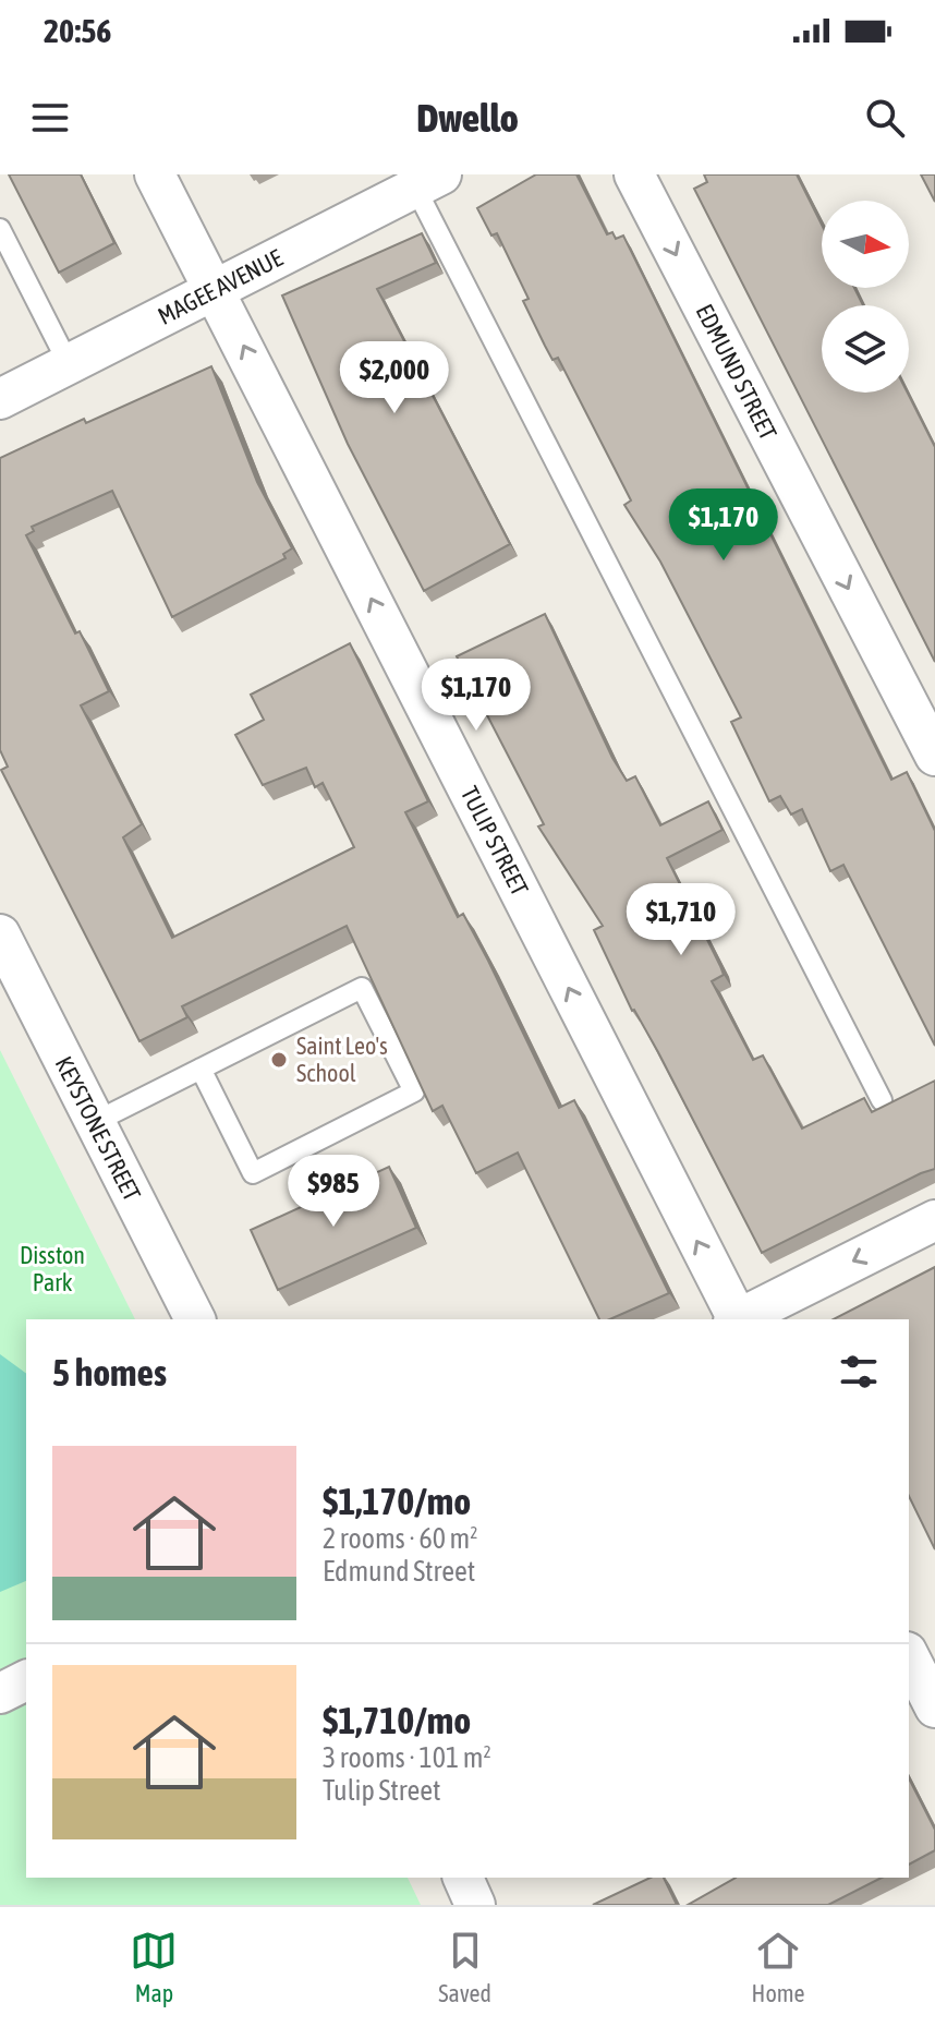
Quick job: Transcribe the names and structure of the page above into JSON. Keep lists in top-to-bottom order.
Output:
{
  "streets": {
    "street": [
      "MAGEE AVENUE",
      "EDMUND STREET",
      "TULIP STREET",
      "KEYSTONE STREET"
    ]
  },
  "crossings": [
    ["MAGEE AVENUE", "TULIP STREET"]
  ],
  "one_way": ["EDMUND STREET", "TULIP STREET"],
  "parks": ["Disston Park"],
  "places": ["Saint Leo's School"],
  "north": "right",
  "page": {
    "status": "20:56",
    "header": "Dwello",
    "price": [
      "$2,000",
      "$1,170",
      "$1,170",
      "$1,710",
      "$985"
    ],
    "heading": "5 homes",
    "list": [
      {
        "name": "$1,170/mo",
        "note": "2 rooms · 60 m² · Edmund Street"
      },
      {
        "name": "$1,710/mo",
        "note": "3 rooms · 101 m² · Tulip Street"
      }
    ],
    "tabs": ["Map", "Saved", "Home"]
  }
}
